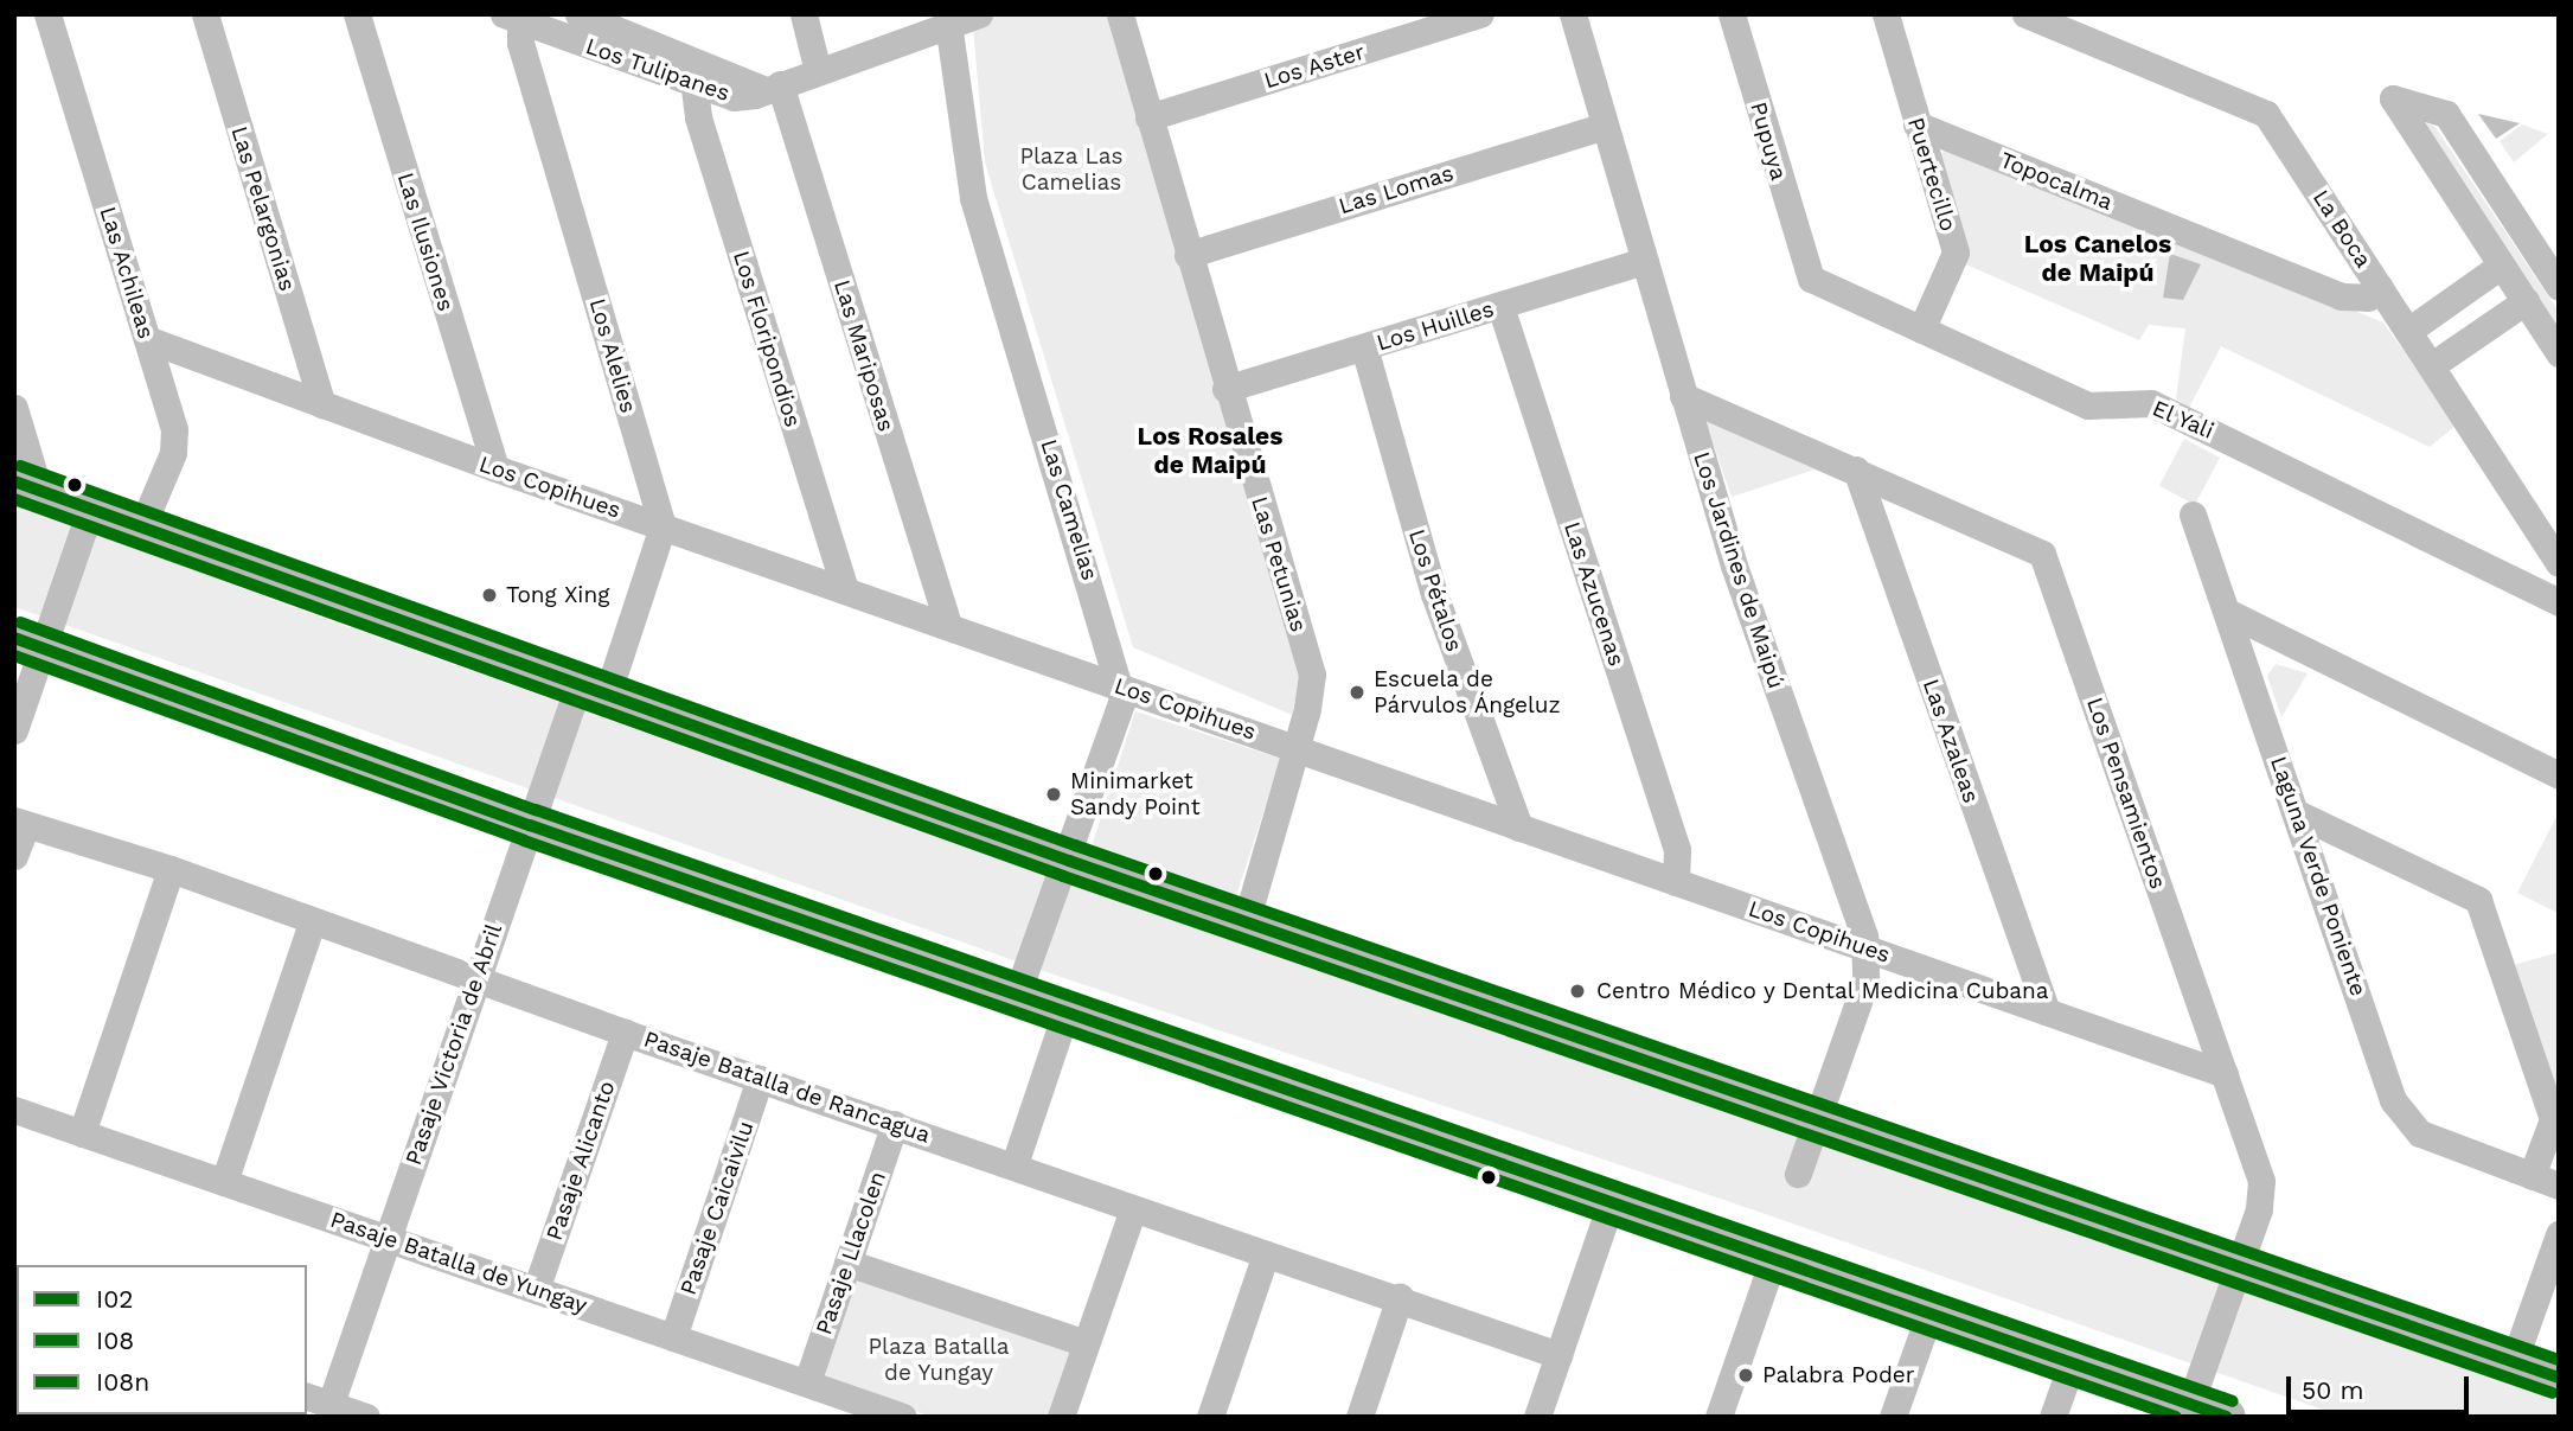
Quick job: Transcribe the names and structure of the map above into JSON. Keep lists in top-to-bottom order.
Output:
{
  "streets": {
    "street": [
      "Los Aster",
      "Los Tulipanes",
      "Pupuya",
      "Puertecillo",
      "Topocalma",
      "Las Lomas",
      "Las Pelargonias",
      "La Boca",
      "Las Ilusiones",
      "Las Achileas",
      "Los Huilles",
      "Los Floripondios",
      "Los Alelies",
      "Las Mariposas",
      "El Yali",
      "Los Copihues",
      "Las Camelias",
      "Las Petunias",
      "Los Jardines de Maipú",
      "Los Pétalos",
      "Las Azucenas",
      "Las Azaleas",
      "Los Pensamientos",
      "Laguna Verde Poniente",
      "Pasaje Victoria de Abril",
      "Pasaje Batalla de Rancagua",
      "Pasaje Alicanto",
      "Pasaje Caicaivilu",
      "Pasaje Llacolen",
      "Pasaje Batalla de Yungay"
    ]
  },
  "crossings": [
    ["Los Aster", "Las Petunias"],
    ["Los Tulipanes", "Los Floripondios"],
    ["Los Tulipanes", "Los Alelies"],
    ["Los Tulipanes", "Las Mariposas"],
    ["Los Tulipanes", "Las Camelias"],
    ["Pupuya", "El Yali"],
    ["Puertecillo", "Topocalma"],
    ["Puertecillo", "El Yali"],
    ["Topocalma", "La Boca"],
    ["Las Lomas", "Las Petunias"],
    ["Las Lomas", "Los Jardines de Maipú"],
    ["Las Pelargonias", "Los Copihues"],
    ["Las Ilusiones", "Los Copihues"],
    ["Las Achileas", "Los Copihues"],
    ["Los Huilles", "Las Petunias"],
    ["Los Huilles", "Los Jardines de Maipú"],
    ["Los Huilles", "Los Pétalos"],
    ["Los Huilles", "Las Azucenas"],
    ["Los Floripondios", "Los Copihues"],
    ["Los Alelies", "Los Copihues"],
    ["Las Mariposas", "Los Copihues"],
    ["Los Copihues", "Las Camelias"],
    ["Los Copihues", "Las Petunias"],
    ["Los Copihues", "Los Jardines de Maipú"],
    ["Los Copihues", "Los Pétalos"],
    ["Los Copihues", "Las Azucenas"],
    ["Los Copihues", "Las Azaleas"],
    ["Los Copihues", "Los Pensamientos"],
    ["Los Jardines de Maipú", "Los Pensamientos"],
    ["Las Azaleas", "Los Pensamientos"],
    ["Pasaje Victoria de Abril", "Pasaje Batalla de Rancagua"],
    ["Pasaje Victoria de Abril", "Pasaje Batalla de Yungay"],
    ["Pasaje Batalla de Rancagua", "Pasaje Alicanto"],
    ["Pasaje Batalla de Rancagua", "Pasaje Caicaivilu"],
    ["Pasaje Batalla de Rancagua", "Pasaje Llacolen"],
    ["Pasaje Alicanto", "Pasaje Batalla de Yungay"],
    ["Pasaje Caicaivilu", "Pasaje Batalla de Yungay"],
    ["Pasaje Llacolen", "Pasaje Batalla de Yungay"]
  ],
  "districts": ["Los Canelos de Maipú", "Los Rosales de Maipú"],
  "parks": ["Plaza Las Camelias", "Plaza Batalla de Yungay"],
  "places": [
    "Tong Xing",
    "Escuela de Párvulos Ángeluz",
    "Minimarket Sandy Point",
    "Centro Médico y Dental Medicina Cubana",
    "Palabra Poder"
  ],
  "lines": ["transit line I08n", "transit line I02", "transit line I08"],
  "legend": ["I02", "I08", "I08n"],
  "scale_bar": "50 m"
}
